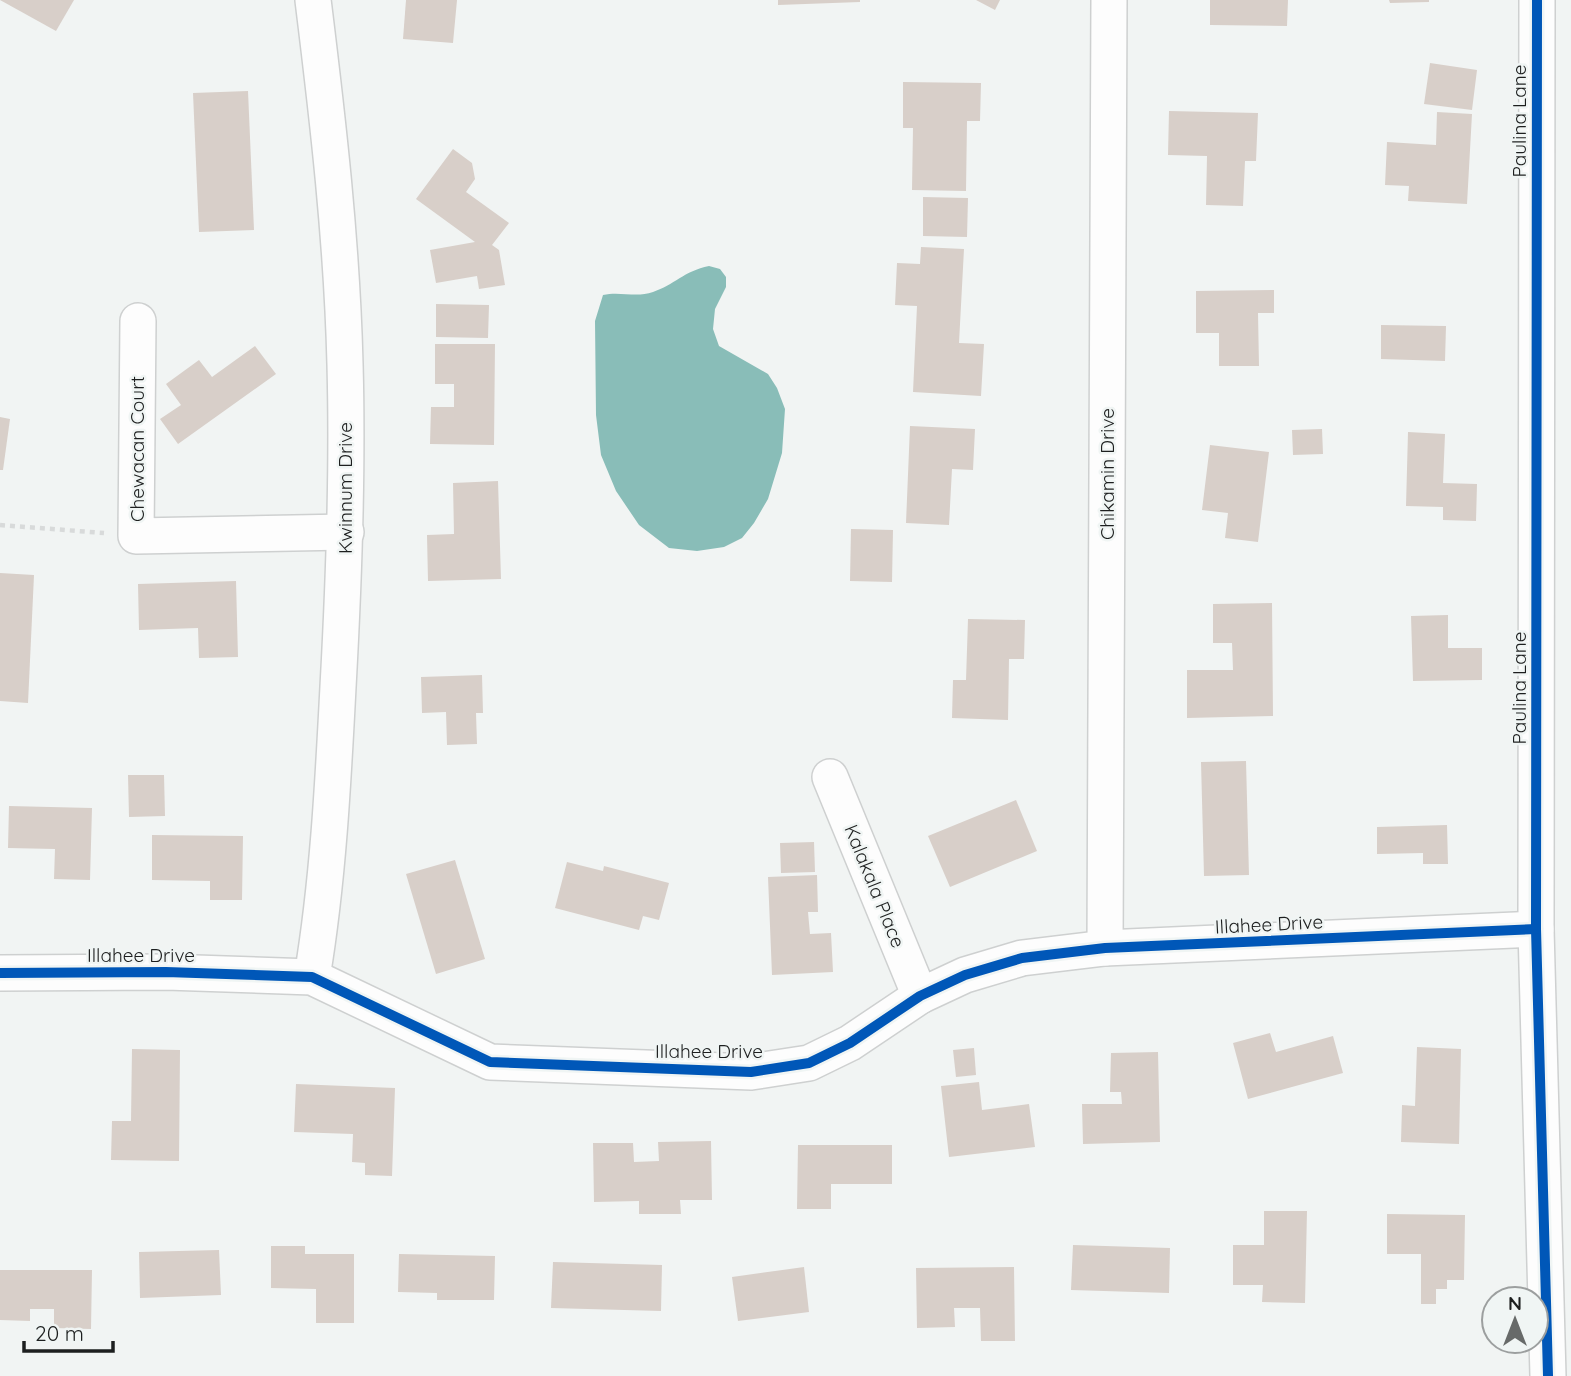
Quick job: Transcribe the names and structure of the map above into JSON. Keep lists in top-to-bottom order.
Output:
{
  "streets": {
    "street": [
      "Paulina Lane",
      "Chewacan Court",
      "Chikamin Drive",
      "Kwinnum Drive",
      "Kalakala Place",
      "Illahee Drive"
    ]
  },
  "crossings": [
    ["Paulina Lane", "Illahee Drive"],
    ["Chewacan Court", "Kwinnum Drive"],
    ["Chikamin Drive", "Illahee Drive"],
    ["Kwinnum Drive", "Illahee Drive"],
    ["Kalakala Place", "Illahee Drive"]
  ],
  "scale_bar": "20 m",
  "north": "top"
}
